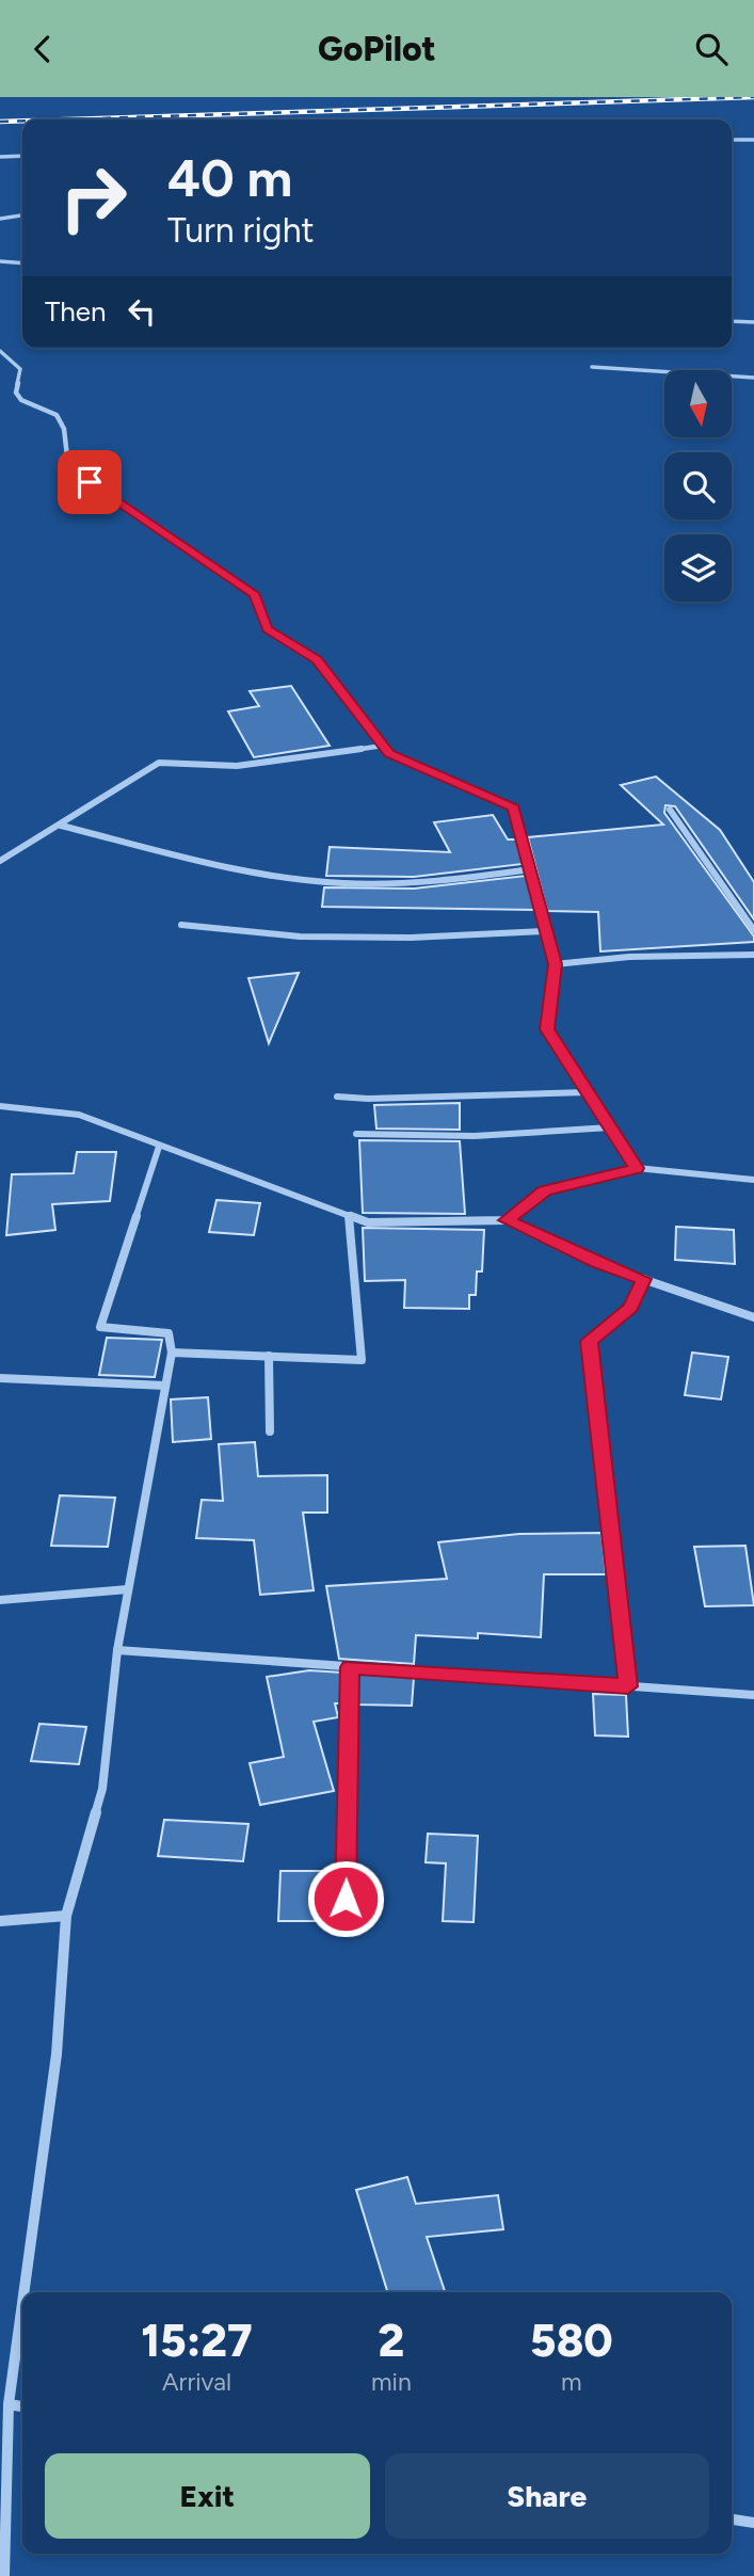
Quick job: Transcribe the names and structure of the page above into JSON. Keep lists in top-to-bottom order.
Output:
{
  "north": "bottom",
  "page": {
    "header": "GoPilot",
    "turn": ["40 m", "Turn right"],
    "then": "Then",
    "eta": [
      "15:27",
      "Arrival",
      "2",
      "min",
      "580",
      "m"
    ],
    "buttons": ["Exit", "Share"]
  }
}
